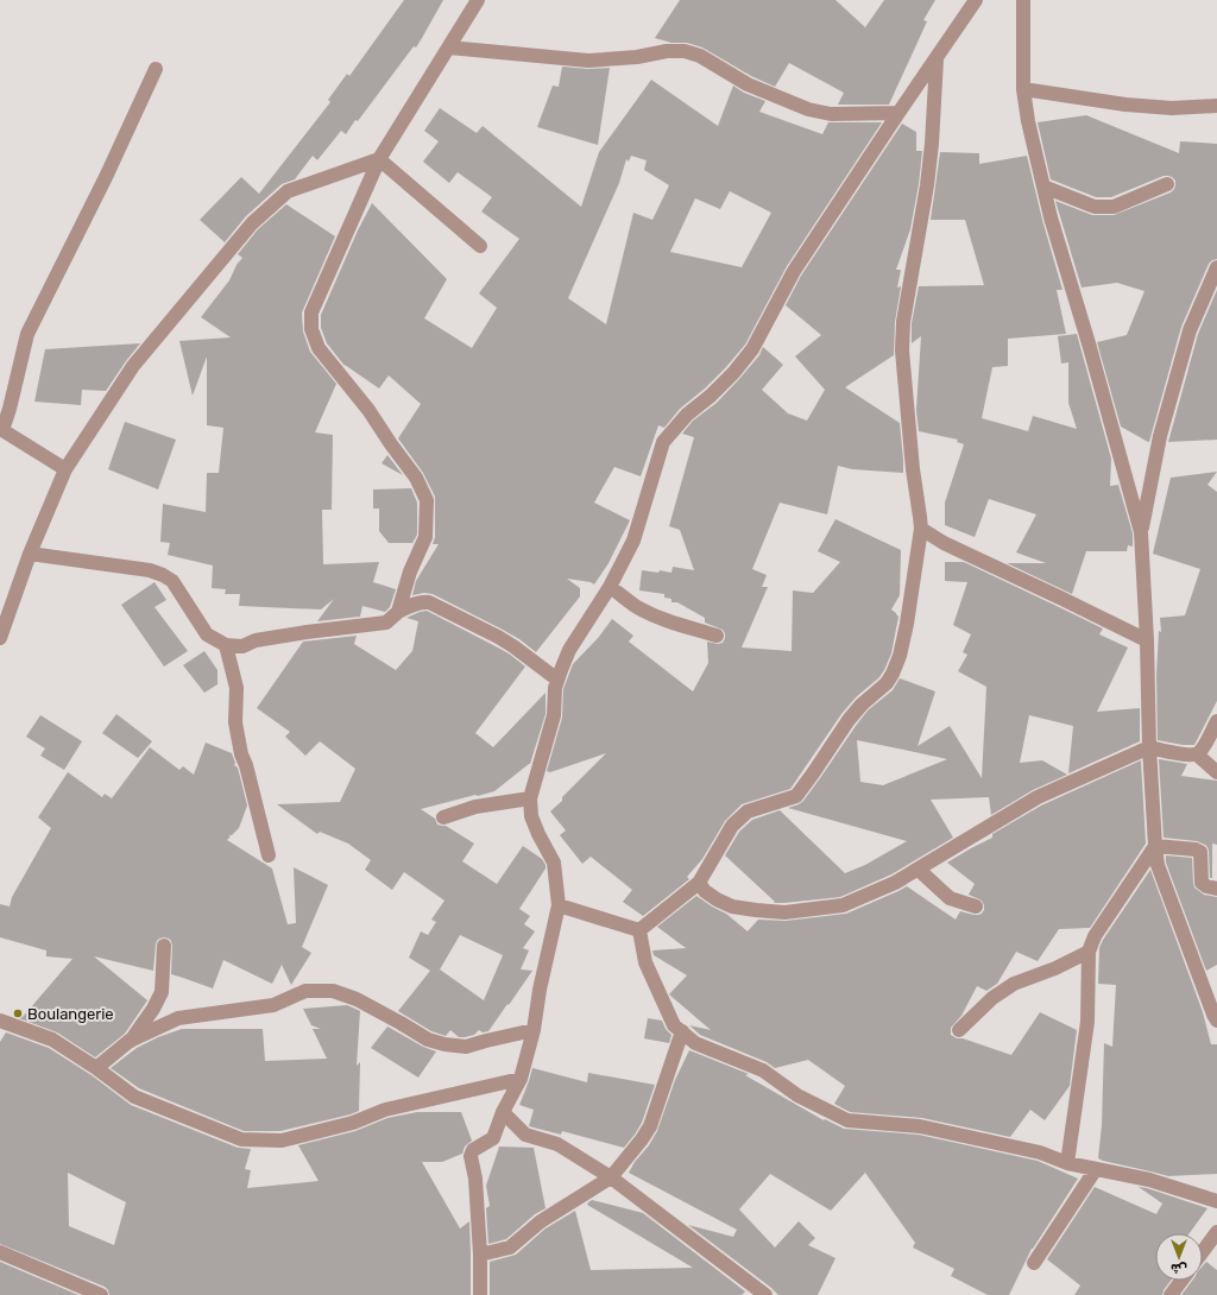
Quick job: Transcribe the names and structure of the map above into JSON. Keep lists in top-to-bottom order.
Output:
{
  "places": ["Boulangerie"],
  "north": "bottom"
}
